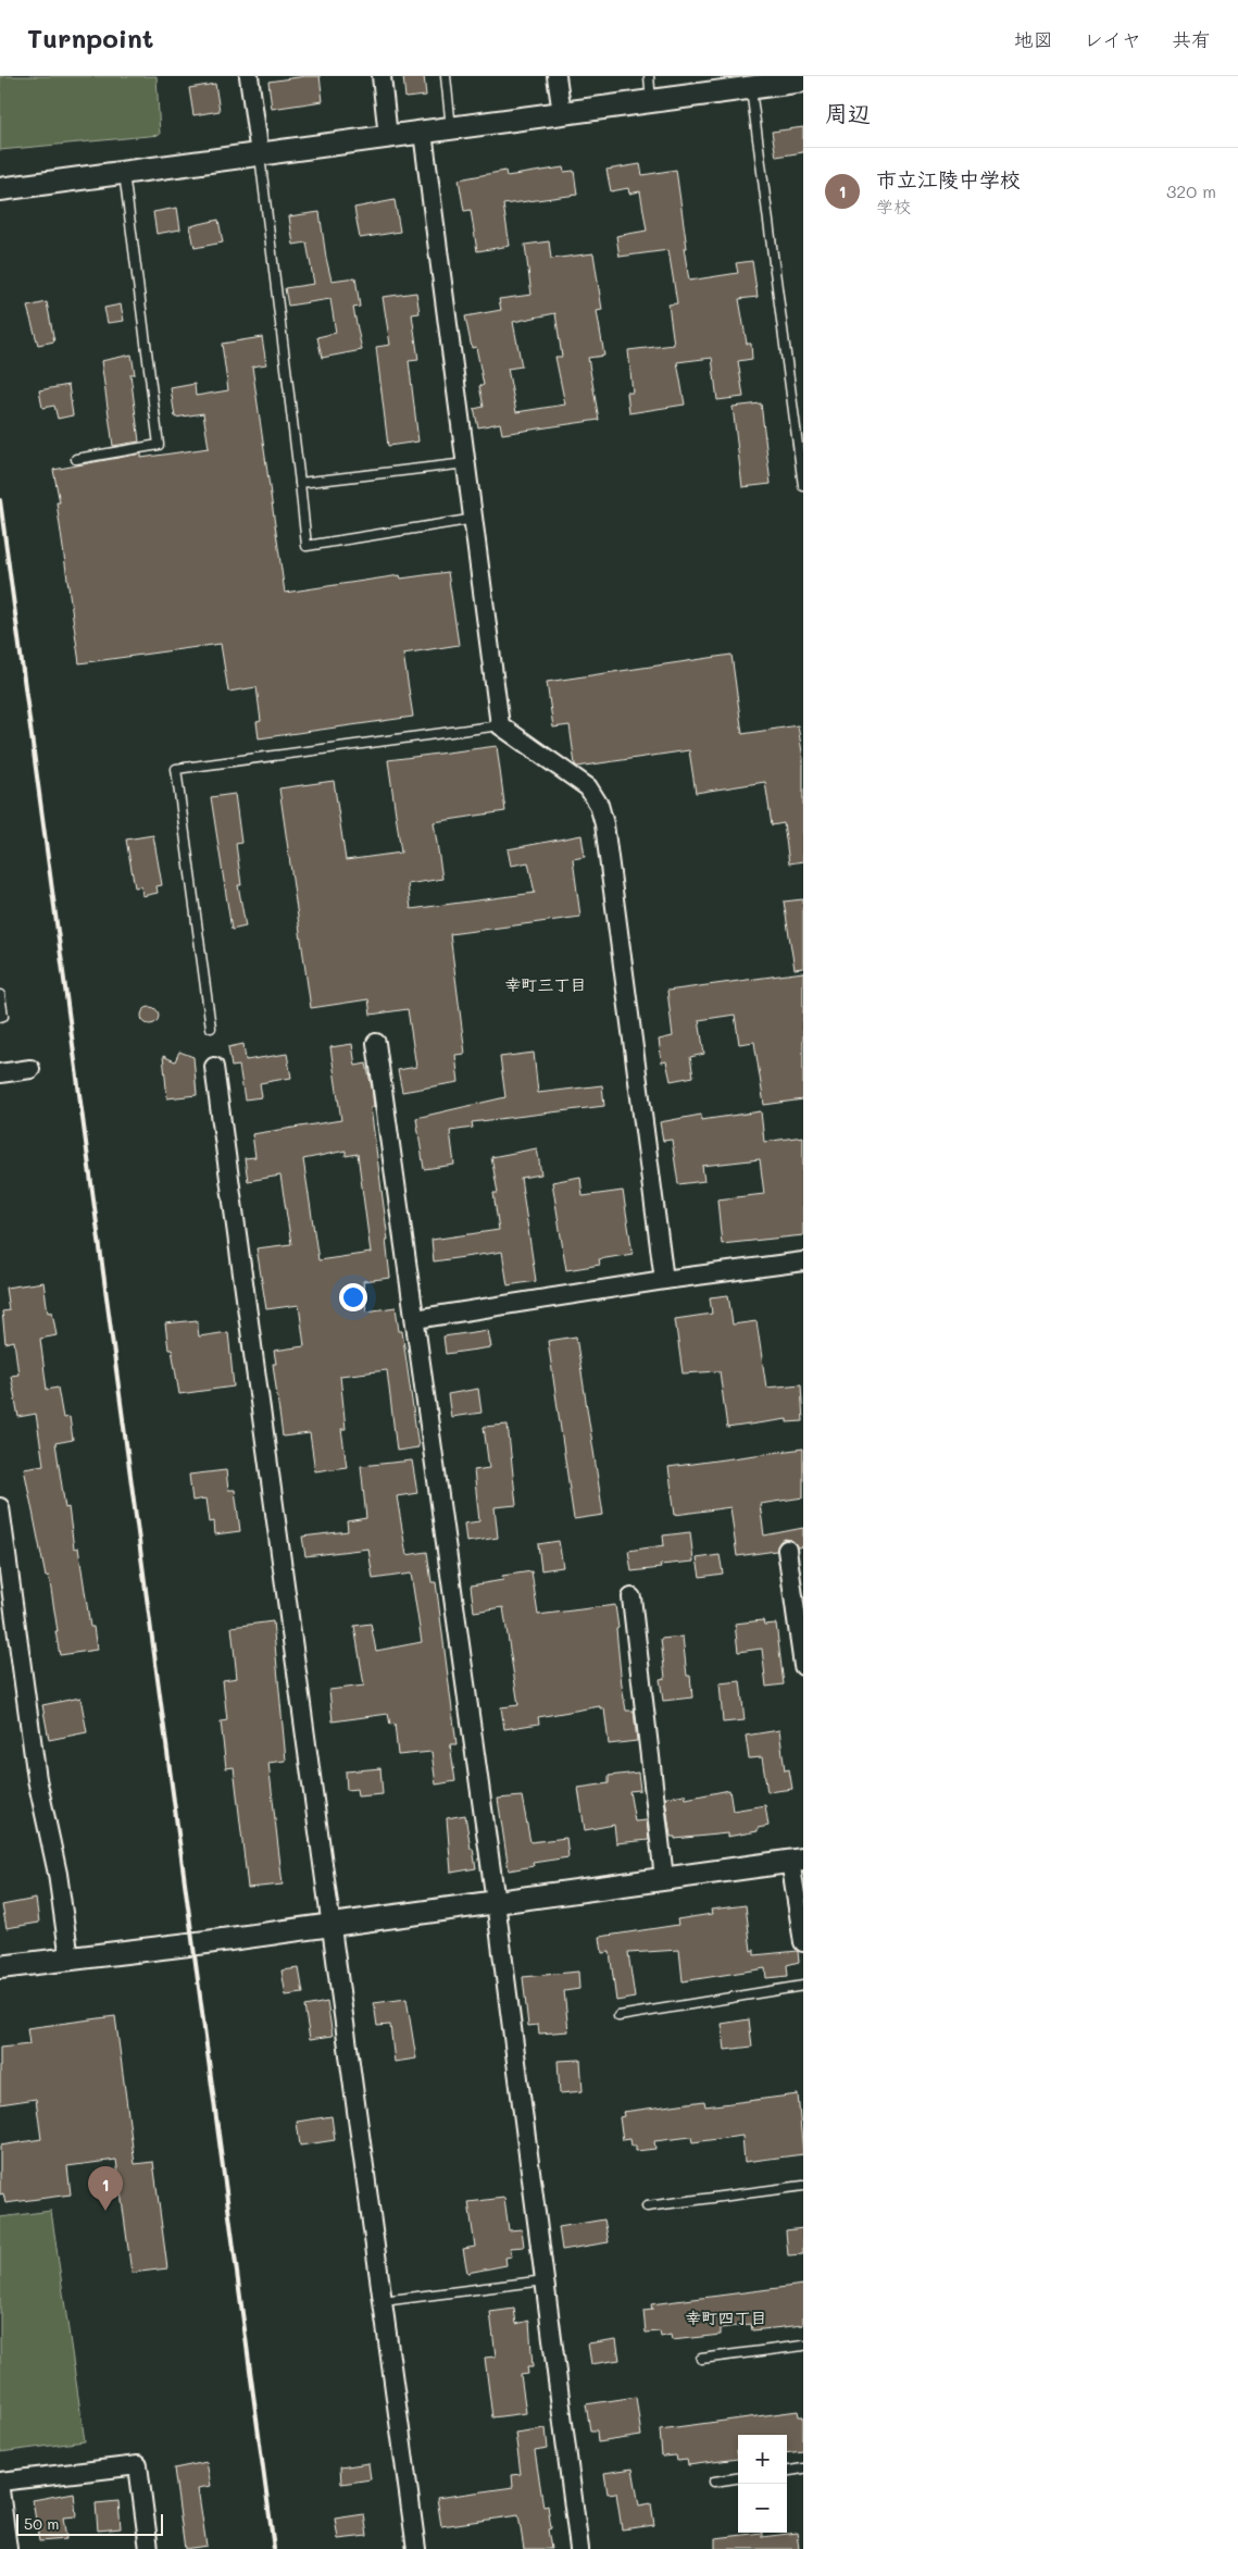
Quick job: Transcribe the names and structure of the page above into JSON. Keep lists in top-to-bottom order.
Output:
{
  "districts": ["幸町三丁目", "幸町四丁目"],
  "scale_bar": "50 m",
  "page": {
    "header": "Turnpoint",
    "nav": ["地図", "レイヤ", "共有"],
    "heading": "周辺",
    "list": [
      {
        "mark": "1",
        "name": "市立江陵中学校",
        "note": "学校",
        "value": "320 m"
      }
    ],
    "pins": "1",
    "map_buttons": ["+", "−"],
    "scale": "50 m"
  }
}
